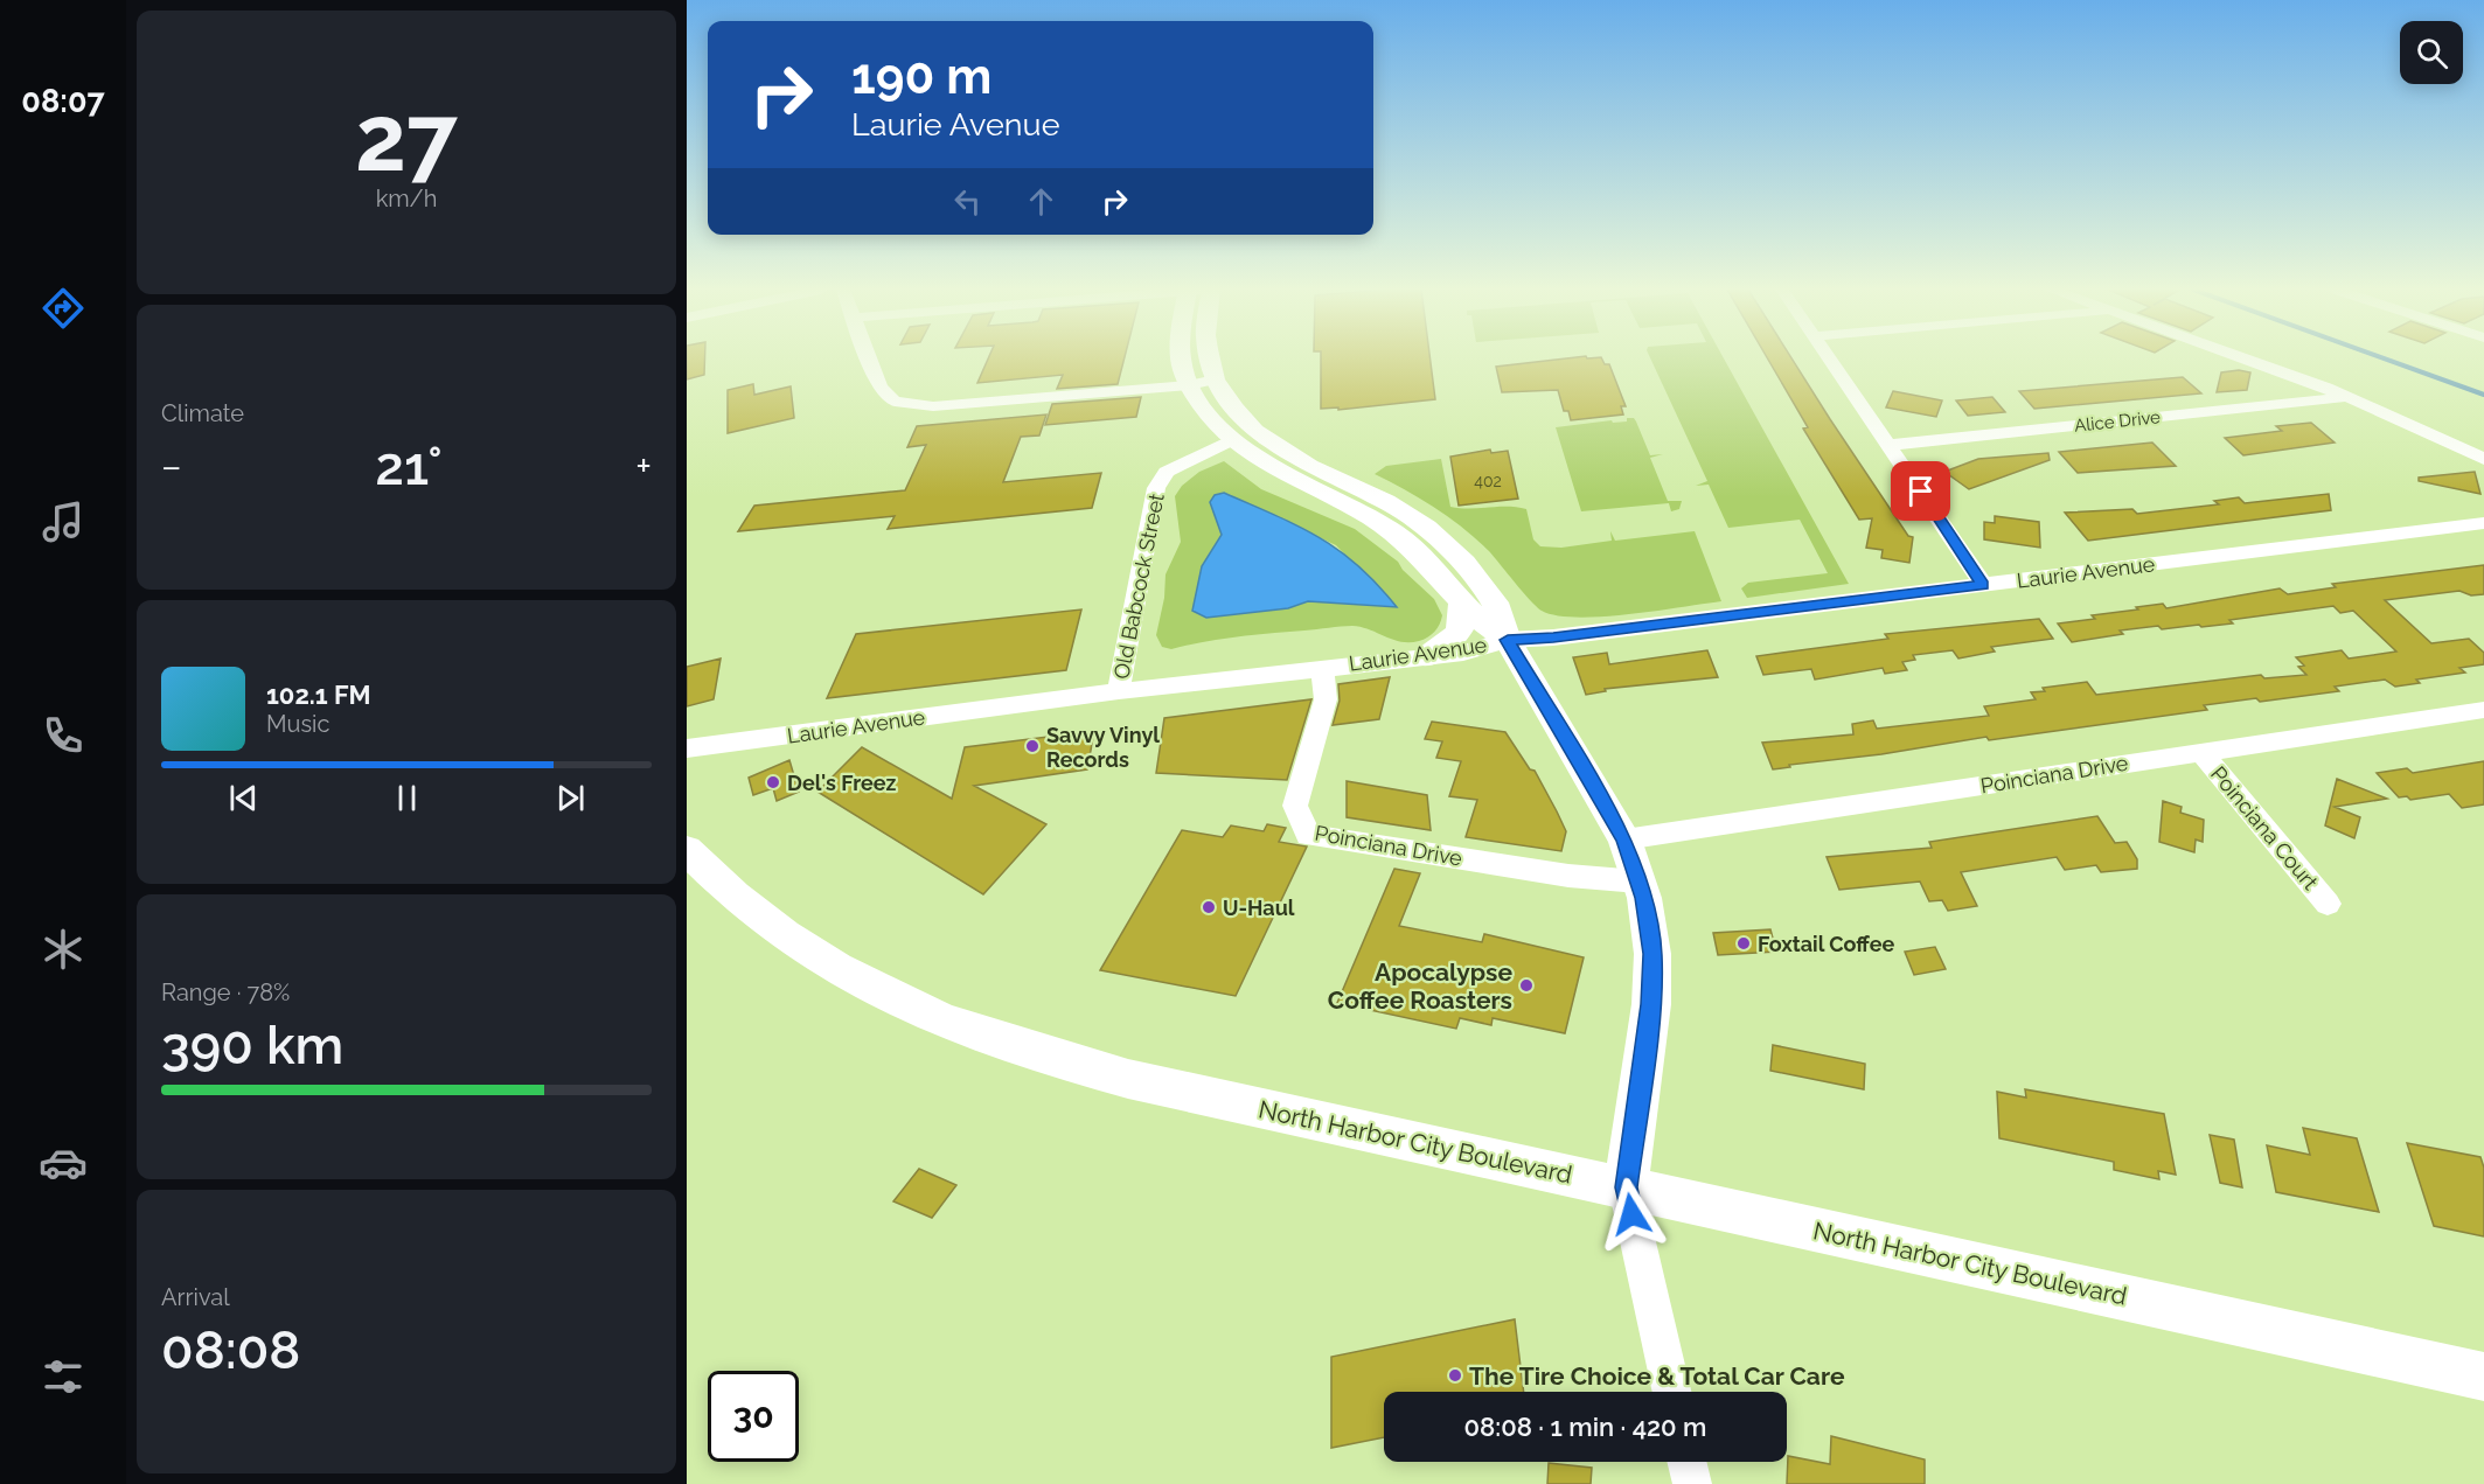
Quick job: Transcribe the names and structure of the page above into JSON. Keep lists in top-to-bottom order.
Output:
{
  "streets": {
    "main road": ["North Harbor City Boulevard"],
    "street": [
      "Alice Drive",
      "Laurie Avenue",
      "Old Babcock Street",
      "Poinciana Drive",
      "Poinciana Court"
    ]
  },
  "crossings": [
    ["Laurie Avenue", "Old Babcock Street"],
    ["Laurie Avenue", "Poinciana Drive"],
    ["Poinciana Drive", "Poinciana Court"]
  ],
  "places": [
    "Savvy Vinyl Records",
    "Del's Freez",
    "U-Haul",
    "Foxtail Coffee",
    "Apocalypse Coffee Roasters",
    "The Tire Choice & Total Car Care"
  ],
  "house_numbers": ["402"],
  "page": {
    "tabs": "08:07",
    "tile": [
      ["27", "km/h"],
      "Climate",
      ["Range · 78%", "390 km"],
      ["Arrival", "08:08"]
    ],
    "turn": ["190 m", "Laurie Avenue"],
    "heat": ["−", "21°", "+"],
    "song": ["102.1 FM", "Music"],
    "limit": "30",
    "trip": "08:08 · 1 min · 420 m"
  }
}
